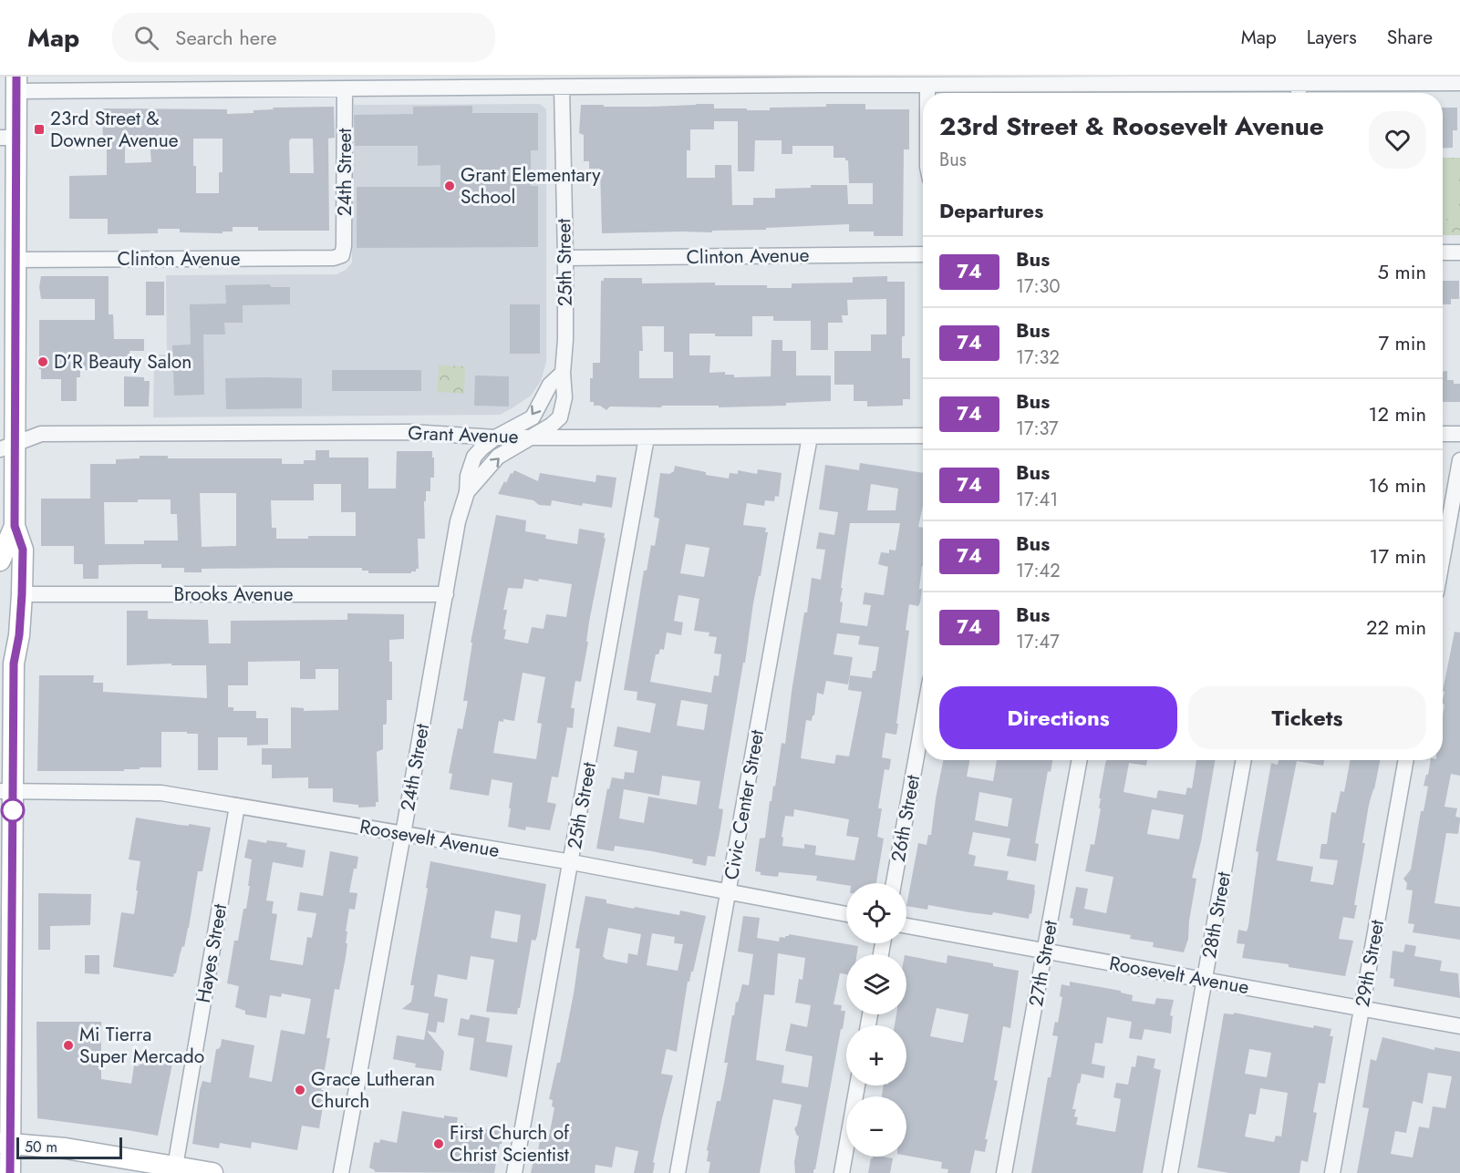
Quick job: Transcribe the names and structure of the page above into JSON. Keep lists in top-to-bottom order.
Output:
{
  "streets": {
    "street": [
      "24th Street",
      "Clinton Avenue",
      "25th Street",
      "Grant Avenue",
      "Brooks Avenue",
      "Civic Center Street",
      "26th Street",
      "Roosevelt Avenue",
      "28th Street",
      "Hayes Street",
      "27th Street",
      "29th Street"
    ]
  },
  "crossings": [
    ["24th Street", "Clinton Avenue"],
    ["24th Street", "25th Street"],
    ["24th Street", "Grant Avenue"],
    ["24th Street", "Brooks Avenue"],
    ["24th Street", "Roosevelt Avenue"],
    ["Clinton Avenue", "25th Street"],
    ["25th Street", "Grant Avenue"],
    ["25th Street", "Roosevelt Avenue"],
    ["Grant Avenue", "Civic Center Street"],
    ["Civic Center Street", "Roosevelt Avenue"],
    ["Roosevelt Avenue", "28th Street"],
    ["Roosevelt Avenue", "Hayes Street"],
    ["Roosevelt Avenue", "27th Street"],
    ["Roosevelt Avenue", "29th Street"]
  ],
  "places": {
    "transit": ["23rd Street & Downer Avenue"],
    "other": [
      "Grant Elementary School",
      "D’R Beauty Salon",
      "Mi Tierra Super Mercado",
      "Grace Lutheran Church",
      "First Church of Christ Scientist"
    ]
  },
  "lines": ["bus line 74"],
  "scale_bar": "50 m",
  "page": {
    "header": "Map",
    "search": "Search here",
    "nav": ["Map", "Layers", "Share"],
    "heading": [
      ["23rd Street & Roosevelt Avenue", "Bus"],
      "Departures"
    ],
    "list": [
      {
        "mark": "74",
        "name": "Bus",
        "note": "17:30",
        "value": "5 min"
      },
      {
        "mark": "74",
        "name": "Bus",
        "note": "17:32",
        "value": "7 min"
      },
      {
        "mark": "74",
        "name": "Bus",
        "note": "17:37",
        "value": "12 min"
      },
      {
        "mark": "74",
        "name": "Bus",
        "note": "17:41",
        "value": "16 min"
      },
      {
        "mark": "74",
        "name": "Bus",
        "note": "17:42",
        "value": "17 min"
      },
      {
        "mark": "74",
        "name": "Bus",
        "note": "17:47",
        "value": "22 min"
      }
    ],
    "buttons": ["Directions", "Tickets"],
    "map_buttons": ["+", "−"],
    "scale": "50 m"
  }
}
